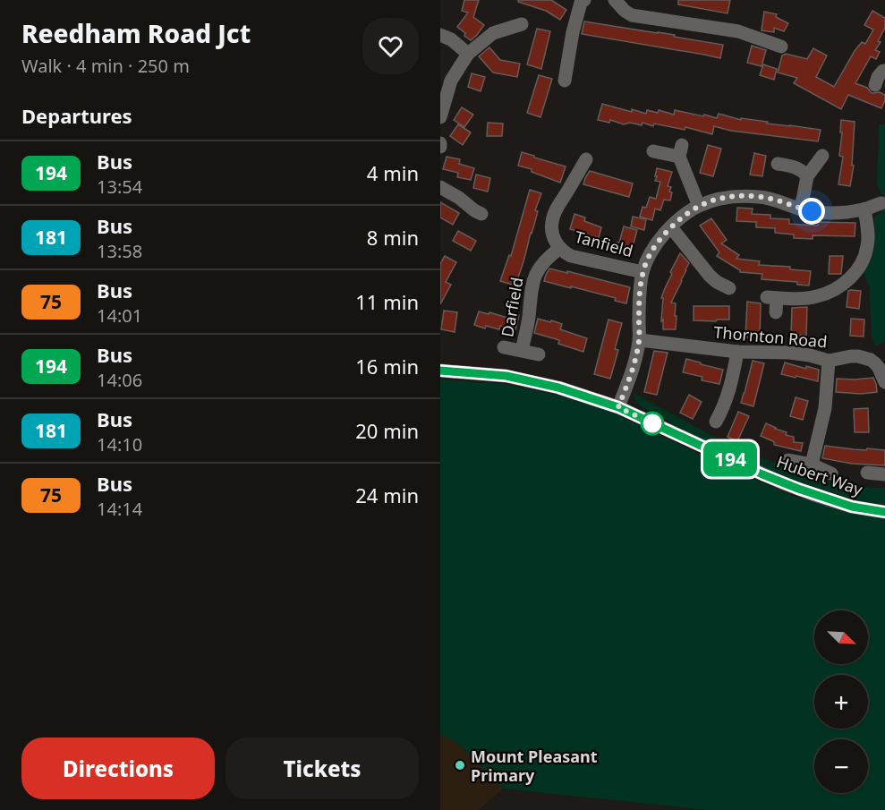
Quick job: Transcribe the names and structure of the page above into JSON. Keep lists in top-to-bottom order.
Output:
{
  "streets": {
    "street": [
      "Tanfield",
      "Darfield",
      "Thornton Road",
      "Hubert Way"
    ]
  },
  "crossings": [
    ["Tanfield", "Darfield"]
  ],
  "places": ["Mount Pleasant Primary"],
  "lines": ["bus line 194"],
  "north": "bottom right",
  "page": {
    "heading": [
      ["Reedham Road Jct", "Walk · 4 min · 250 m"],
      "Departures"
    ],
    "on_map": "194",
    "list": [
      {
        "mark": "194",
        "name": "Bus",
        "note": "13:54",
        "value": "4 min"
      },
      {
        "mark": "181",
        "name": "Bus",
        "note": "13:58",
        "value": "8 min"
      },
      {
        "mark": "75",
        "name": "Bus",
        "note": "14:01",
        "value": "11 min"
      },
      {
        "mark": "194",
        "name": "Bus",
        "note": "14:06",
        "value": "16 min"
      },
      {
        "mark": "181",
        "name": "Bus",
        "note": "14:10",
        "value": "20 min"
      },
      {
        "mark": "75",
        "name": "Bus",
        "note": "14:14",
        "value": "24 min"
      }
    ],
    "map_buttons": ["+", "−"],
    "buttons": ["Directions", "Tickets"]
  }
}
